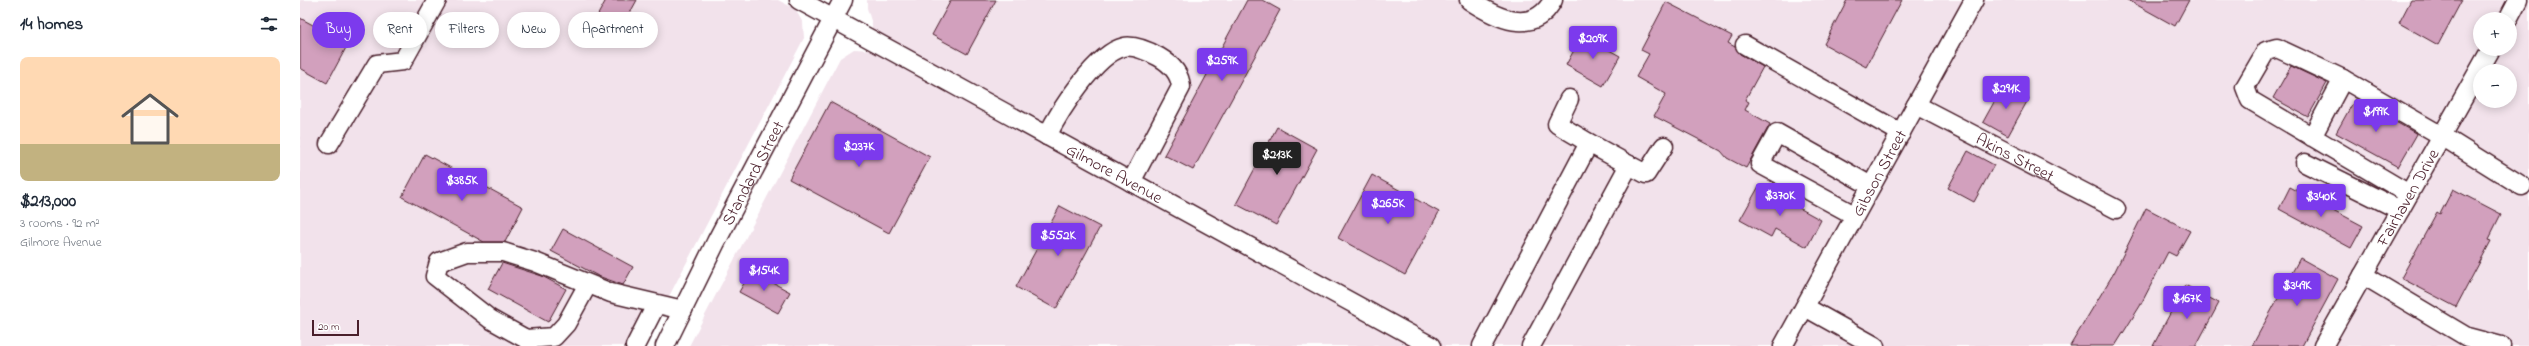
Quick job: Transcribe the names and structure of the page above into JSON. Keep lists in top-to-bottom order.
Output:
{
  "streets": {
    "street": [
      "Akins Street",
      "Standard Street",
      "Gilmore Avenue",
      "Gibson Street",
      "Fairhaven Drive"
    ]
  },
  "crossings": [
    ["Akins Street", "Gibson Street"],
    ["Standard Street", "Gilmore Avenue"]
  ],
  "scale_bar": "20 m",
  "page": {
    "heading": "14 homes",
    "map_buttons": ["+", "−"],
    "chip": [
      "Buy",
      "Rent",
      "Filters",
      "New",
      "Apartment"
    ],
    "price": [
      "$209K",
      "$259K",
      "$291K",
      "$199K",
      "$237K",
      "$213K",
      "$385K",
      "$370K",
      "$340K",
      "$265K",
      "$552K",
      "$154K",
      "$349K",
      "$167K"
    ],
    "list": [
      {
        "name": "$213,000",
        "note": "3 rooms · 92 m² · Gilmore Avenue"
      }
    ],
    "scale": "20 m"
  }
}
